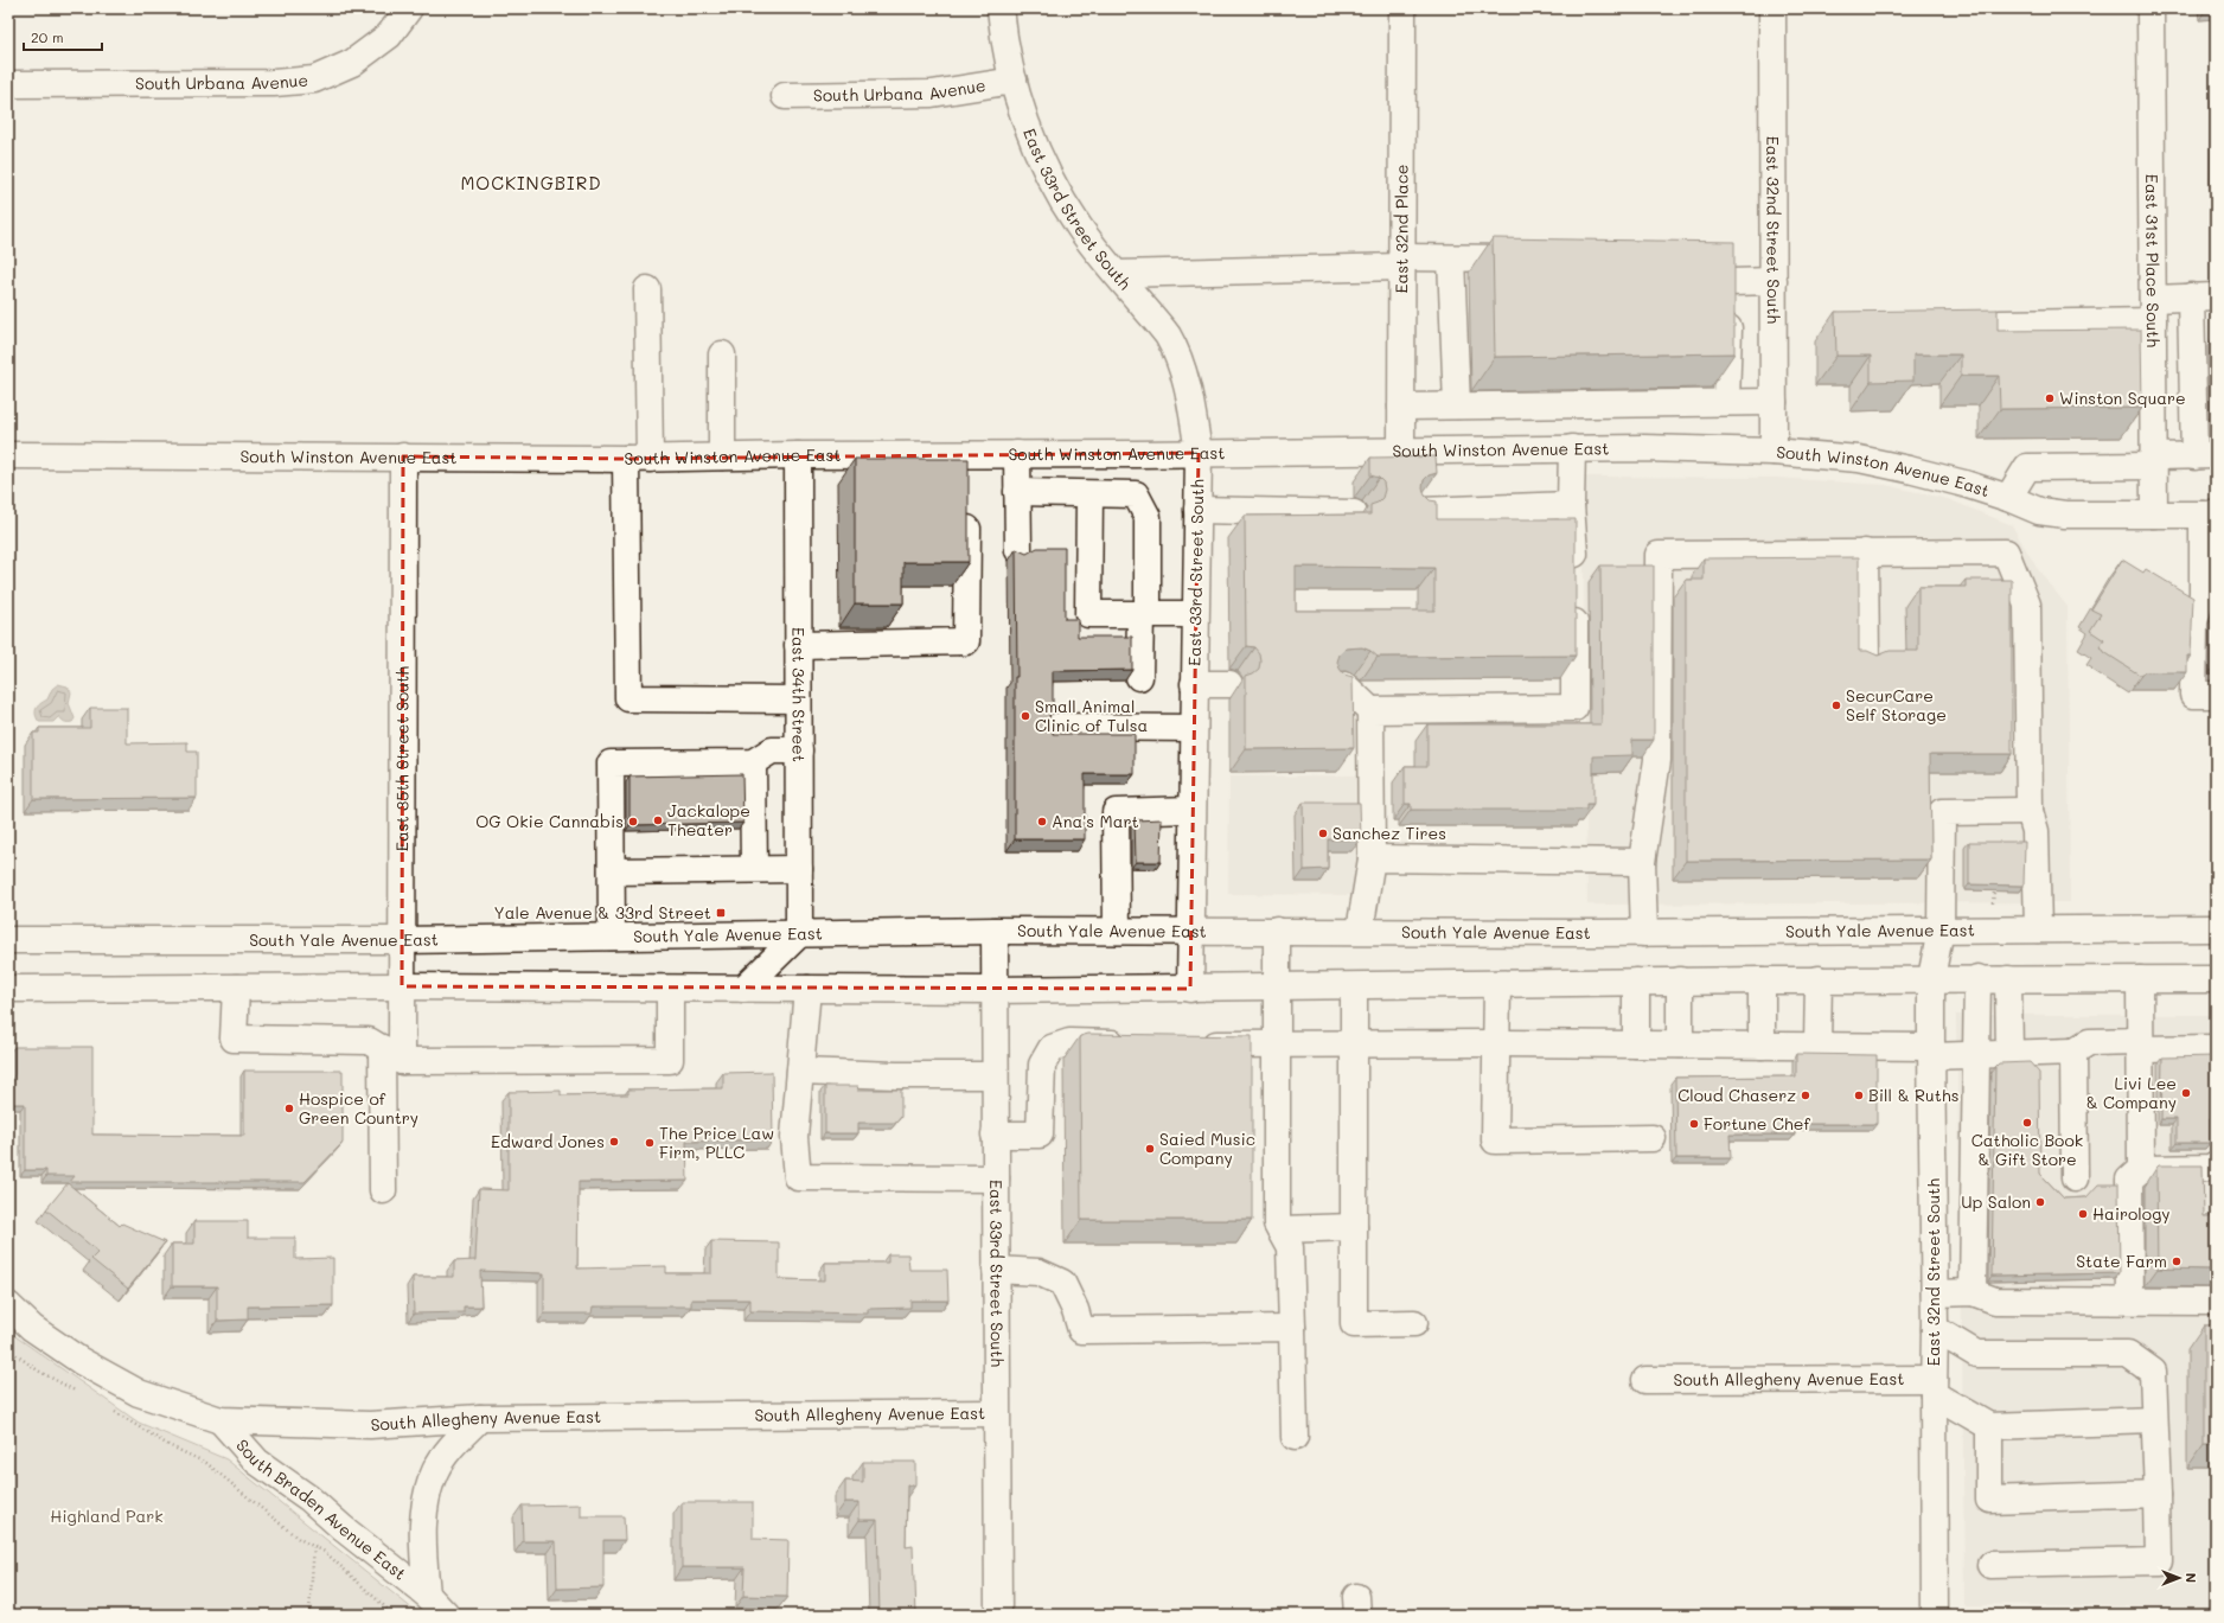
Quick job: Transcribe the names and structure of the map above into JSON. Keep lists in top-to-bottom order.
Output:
{
  "streets": {
    "street": [
      "South Urbana Avenue",
      "East 33rd Street South",
      "East 32nd Place",
      "East 32nd Street South",
      "East 31st Place South",
      "South Winston Avenue East",
      "East 34th Street",
      "East 35th Street South",
      "South Yale Avenue East",
      "South Allegheny Avenue East",
      "South Braden Avenue East"
    ]
  },
  "crossings": [
    ["South Urbana Avenue", "East 33rd Street South"],
    ["East 33rd Street South", "South Winston Avenue East"],
    ["East 33rd Street South", "South Yale Avenue East"],
    ["East 33rd Street South", "South Allegheny Avenue East"],
    ["East 32nd Place", "South Winston Avenue East"],
    ["East 32nd Street South", "South Winston Avenue East"],
    ["East 32nd Street South", "South Yale Avenue East"],
    ["East 32nd Street South", "South Allegheny Avenue East"],
    ["East 31st Place South", "South Winston Avenue East"],
    ["South Winston Avenue East", "East 34th Street"],
    ["South Winston Avenue East", "East 35th Street South"],
    ["East 34th Street", "South Yale Avenue East"],
    ["East 35th Street South", "South Yale Avenue East"],
    ["South Allegheny Avenue East", "South Braden Avenue East"]
  ],
  "districts": ["MOCKINGBIRD"],
  "parks": ["Highland Park"],
  "places": {
    "other": [
      "Winston Square",
      "SecurCare Self Storage",
      "Small Animal Clinic of Tulsa",
      "Jackalope Theater",
      "OG Okie Cannabis",
      "Ana's Mart",
      "Sanchez Tires",
      "Livi Lee & Company",
      "Cloud Chaserz",
      "Bill & Ruths",
      "Hospice of Green Country",
      "Catholic Book & Gift Store",
      "Fortune Chef",
      "Edward Jones",
      "The Price Law Firm, PLLC",
      "Saied Music Company",
      "Up Salon",
      "Hairology",
      "State Farm"
    ],
    "transit": ["Yale Avenue & 33rd Street"]
  },
  "scale_bar": "20 m",
  "north": "right"
}
